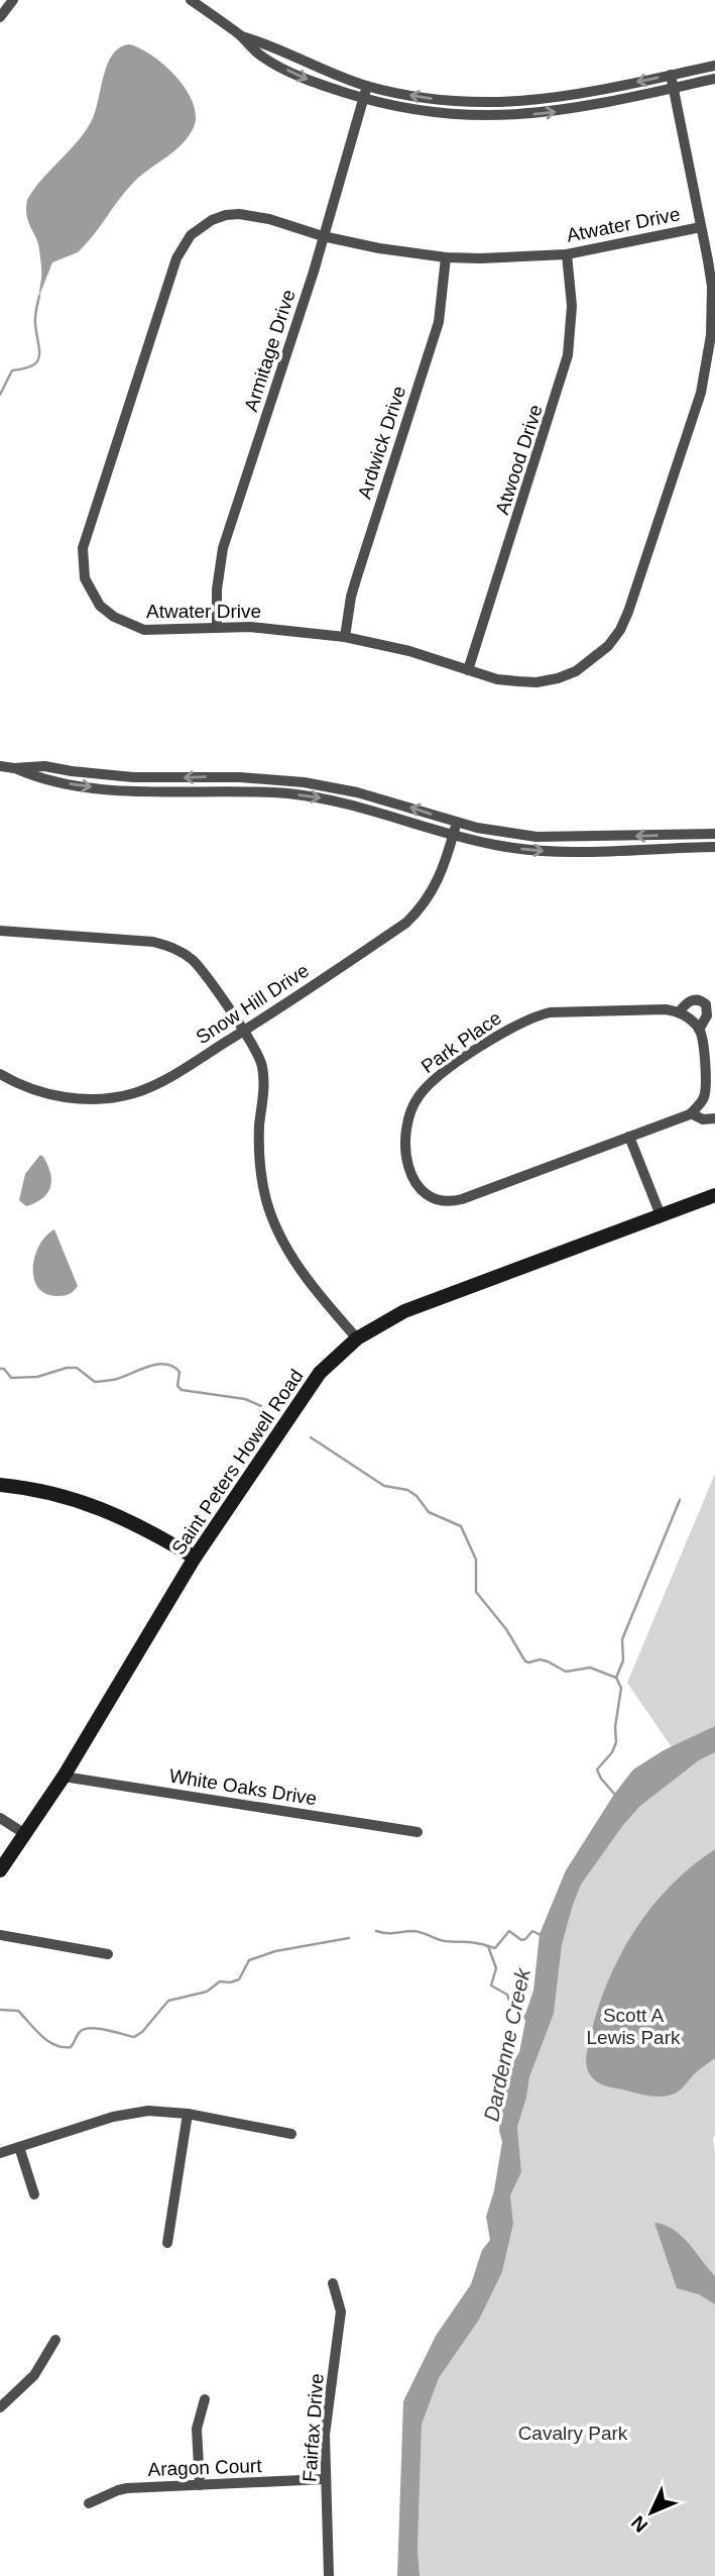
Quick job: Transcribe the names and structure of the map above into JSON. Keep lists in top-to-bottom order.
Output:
{
  "streets": {
    "main road": ["Saint Peters Howell Road"],
    "street": [
      "Atwater Drive",
      "Armitage Drive",
      "Ardwick Drive",
      "Atwood Drive",
      "Snow Hill Drive",
      "Park Place",
      "White Oaks Drive",
      "Fairfax Drive",
      "Aragon Court"
    ]
  },
  "crossings": [
    ["Atwater Drive", "Armitage Drive"],
    ["Atwater Drive", "Ardwick Drive"],
    ["Atwater Drive", "Atwood Drive"],
    ["Saint Peters Howell Road", "White Oaks Drive"],
    ["Fairfax Drive", "Aragon Court"]
  ],
  "water": ["Dardenne Creek"],
  "parks": ["Scott A Lewis Park", "Cavalry Park"],
  "north": "bottom left"
}
